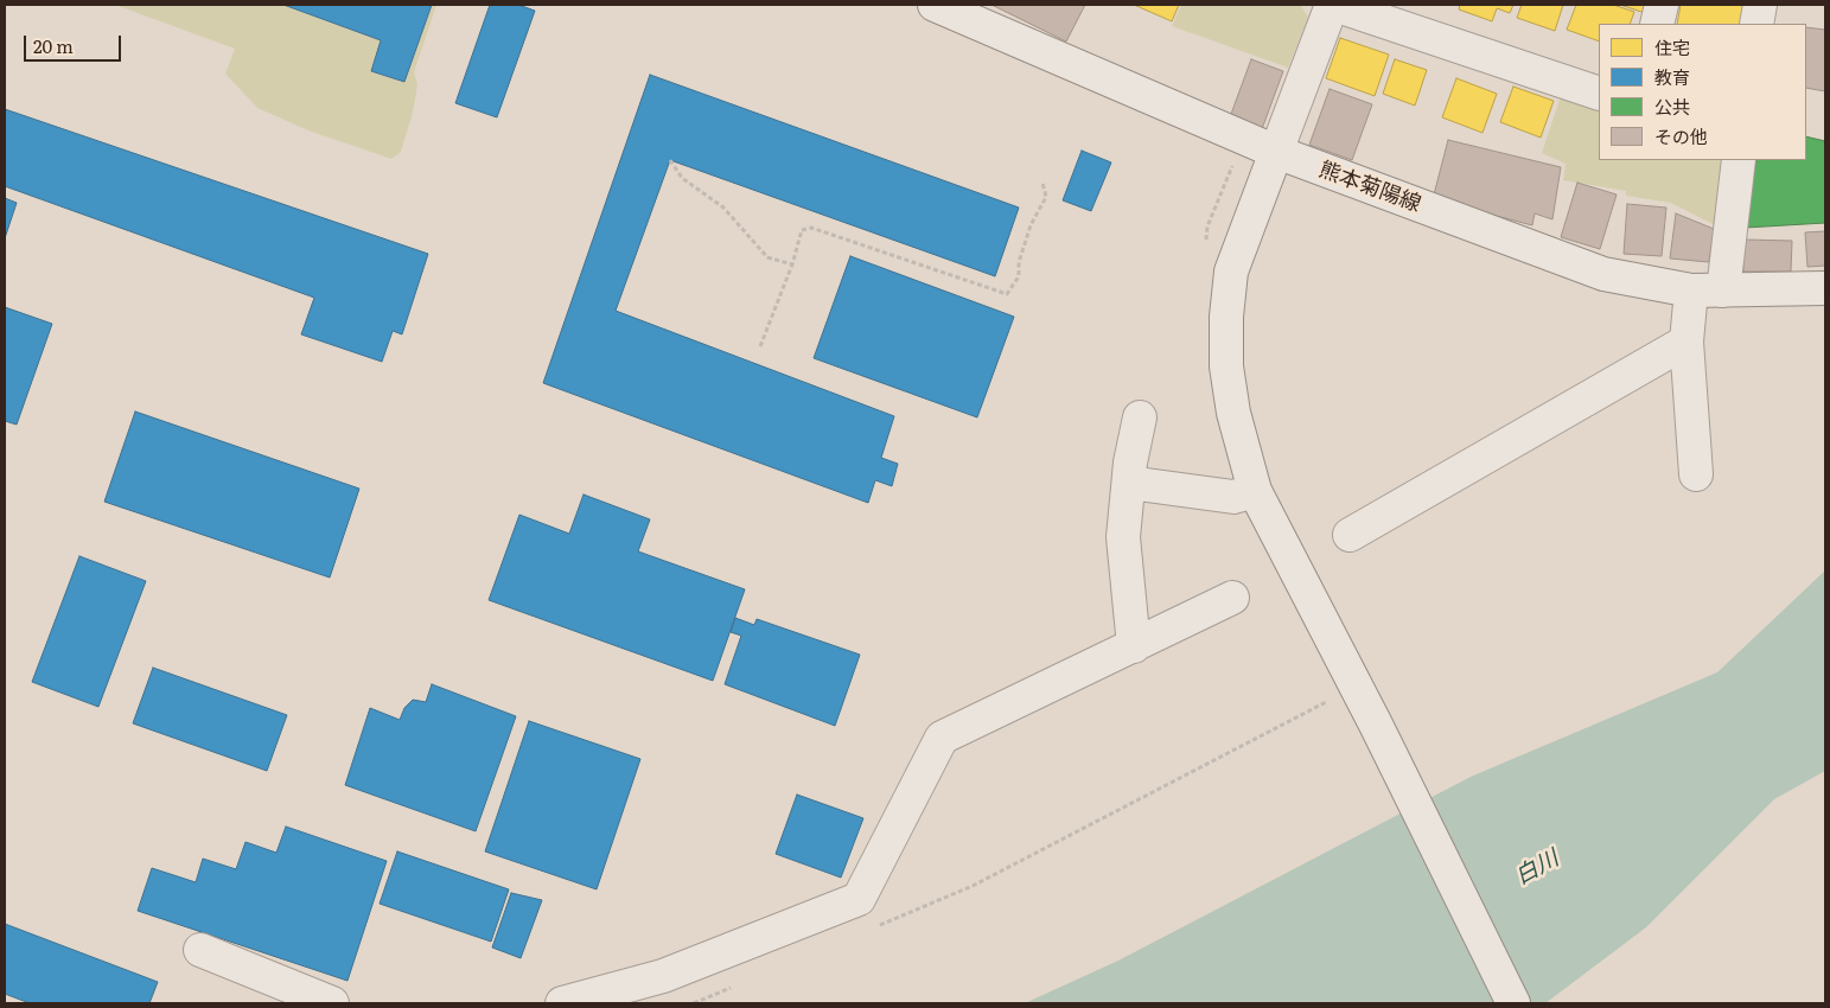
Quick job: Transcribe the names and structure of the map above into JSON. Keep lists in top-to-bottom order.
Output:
{
  "streets": {
    "street": ["熊本菊陽線"]
  },
  "water": ["白川"],
  "legend": [
    "住宅",
    "教育",
    "公共",
    "その他"
  ],
  "scale_bar": "20 m"
}
